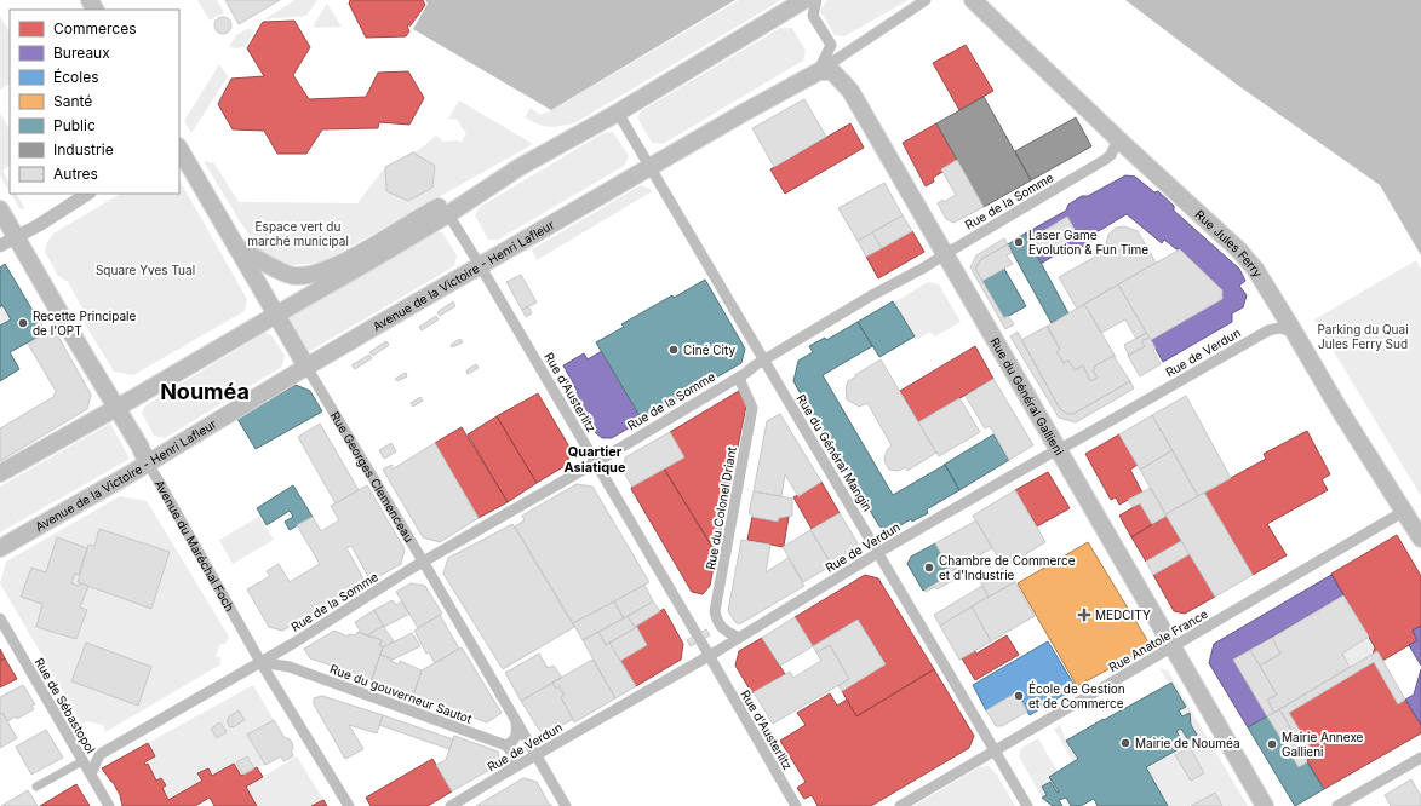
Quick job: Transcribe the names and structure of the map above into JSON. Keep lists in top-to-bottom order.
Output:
{
  "streets": {
    "main road": [
      "Rue Jules Ferry",
      "Avenue de la Victoire - Henri Lafleur",
      "Rue du Général Gallieni",
      "Rue Georges Clemenceau",
      "Avenue du Maréchal Foch"
    ],
    "street": [
      "Rue de la Somme",
      "Rue de Verdun",
      "Rue d'Austerlitz",
      "Rue du Général Mangin",
      "Rue du Colonel Driant",
      "Rue Anatole France",
      "Rue du gouverneur Sautot",
      "Rue de Sébastopol"
    ]
  },
  "crossings": [
    ["Rue de la Somme", "Rue Jules Ferry"],
    ["Rue de la Somme", "Rue d'Austerlitz"],
    ["Rue de la Somme", "Rue du Général Gallieni"],
    ["Rue de la Somme", "Rue du Général Mangin"],
    ["Rue de la Somme", "Rue Georges Clemenceau"],
    ["Rue de la Somme", "Rue du Colonel Driant"],
    ["Rue de la Somme", "Avenue du Maréchal Foch"],
    ["Rue de la Somme", "Rue du gouverneur Sautot"],
    ["Rue de la Somme", "Rue de Sébastopol"],
    ["Rue Jules Ferry", "Rue de Verdun"],
    ["Rue Jules Ferry", "Rue Anatole France"],
    ["Avenue de la Victoire - Henri Lafleur", "Rue d'Austerlitz"],
    ["Avenue de la Victoire - Henri Lafleur", "Rue du Général Gallieni"],
    ["Avenue de la Victoire - Henri Lafleur", "Rue du Général Mangin"],
    ["Avenue de la Victoire - Henri Lafleur", "Rue Georges Clemenceau"],
    ["Avenue de la Victoire - Henri Lafleur", "Avenue du Maréchal Foch"],
    ["Rue de Verdun", "Rue d'Austerlitz"],
    ["Rue de Verdun", "Rue du Général Gallieni"],
    ["Rue de Verdun", "Rue du Général Mangin"],
    ["Rue de Verdun", "Rue Georges Clemenceau"],
    ["Rue de Verdun", "Rue du Colonel Driant"],
    ["Rue du Général Gallieni", "Rue Anatole France"],
    ["Rue du Général Mangin", "Rue Anatole France"],
    ["Avenue du Maréchal Foch", "Rue du gouverneur Sautot"]
  ],
  "districts": ["Nouméa", "Quartier Asiatique"],
  "parks": ["Espace vert du marché municipal", "Square Yves Tual", "Parking du Quai Jules Ferry Sud"],
  "places": {
    "other": [
      "Laser Game Evolution & Fun Time",
      "Recette Principale de l'OPT",
      "Ciné City",
      "Chambre de Commerce et d'Industrie",
      "École de Gestion et de Commerce",
      "Mairie de Nouméa",
      "Mairie Annexe Gallieni"
    ],
    "health": ["MEDCITY"]
  },
  "legend": [
    "Commerces",
    "Bureaux",
    "Écoles",
    "Santé",
    "Public",
    "Industrie",
    "Autres"
  ]
}
